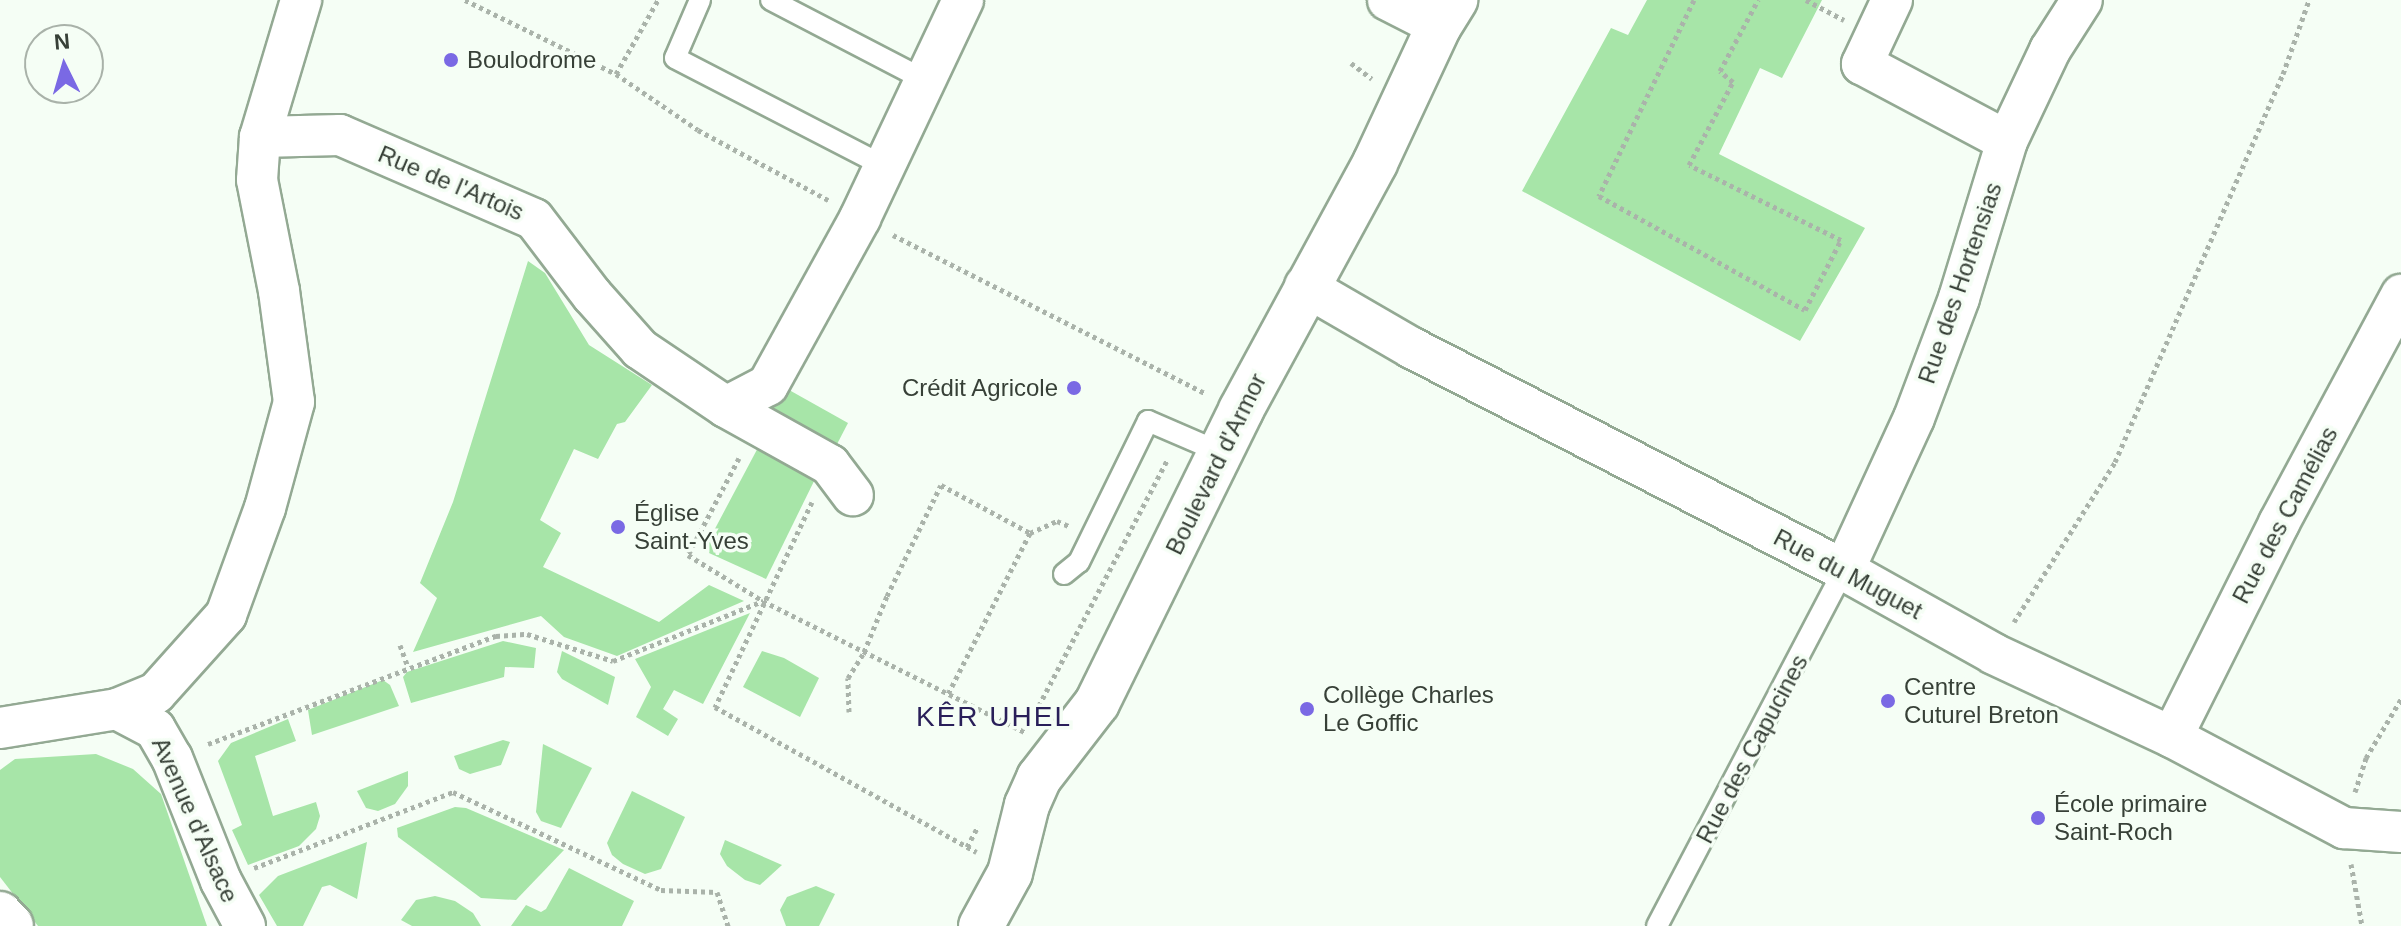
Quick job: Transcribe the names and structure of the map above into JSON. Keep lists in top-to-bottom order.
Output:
{
  "streets": {
    "main road": ["Boulevard d'Armor"],
    "street": [
      "Rue de l'Artois",
      "Rue des Hortensias",
      "Rue des Camélias",
      "Rue du Muguet",
      "Avenue d'Alsace"
    ],
    "lane": ["Rue des Capucines"]
  },
  "crossings": [
    ["Rue des Hortensias", "Rue du Muguet"],
    ["Rue des Hortensias", "Rue des Capucines"],
    ["Boulevard d'Armor", "Rue du Muguet"],
    ["Rue des Camélias", "Rue du Muguet"],
    ["Rue du Muguet", "Rue des Capucines"]
  ],
  "districts": ["KÊR UHEL"],
  "places": [
    "Boulodrome",
    "Crédit Agricole",
    "Église Saint-Yves",
    "Centre Cuturel Breton",
    "Collège Charles Le Goffic",
    "École primaire Saint-Roch"
  ],
  "north": "top"
}
